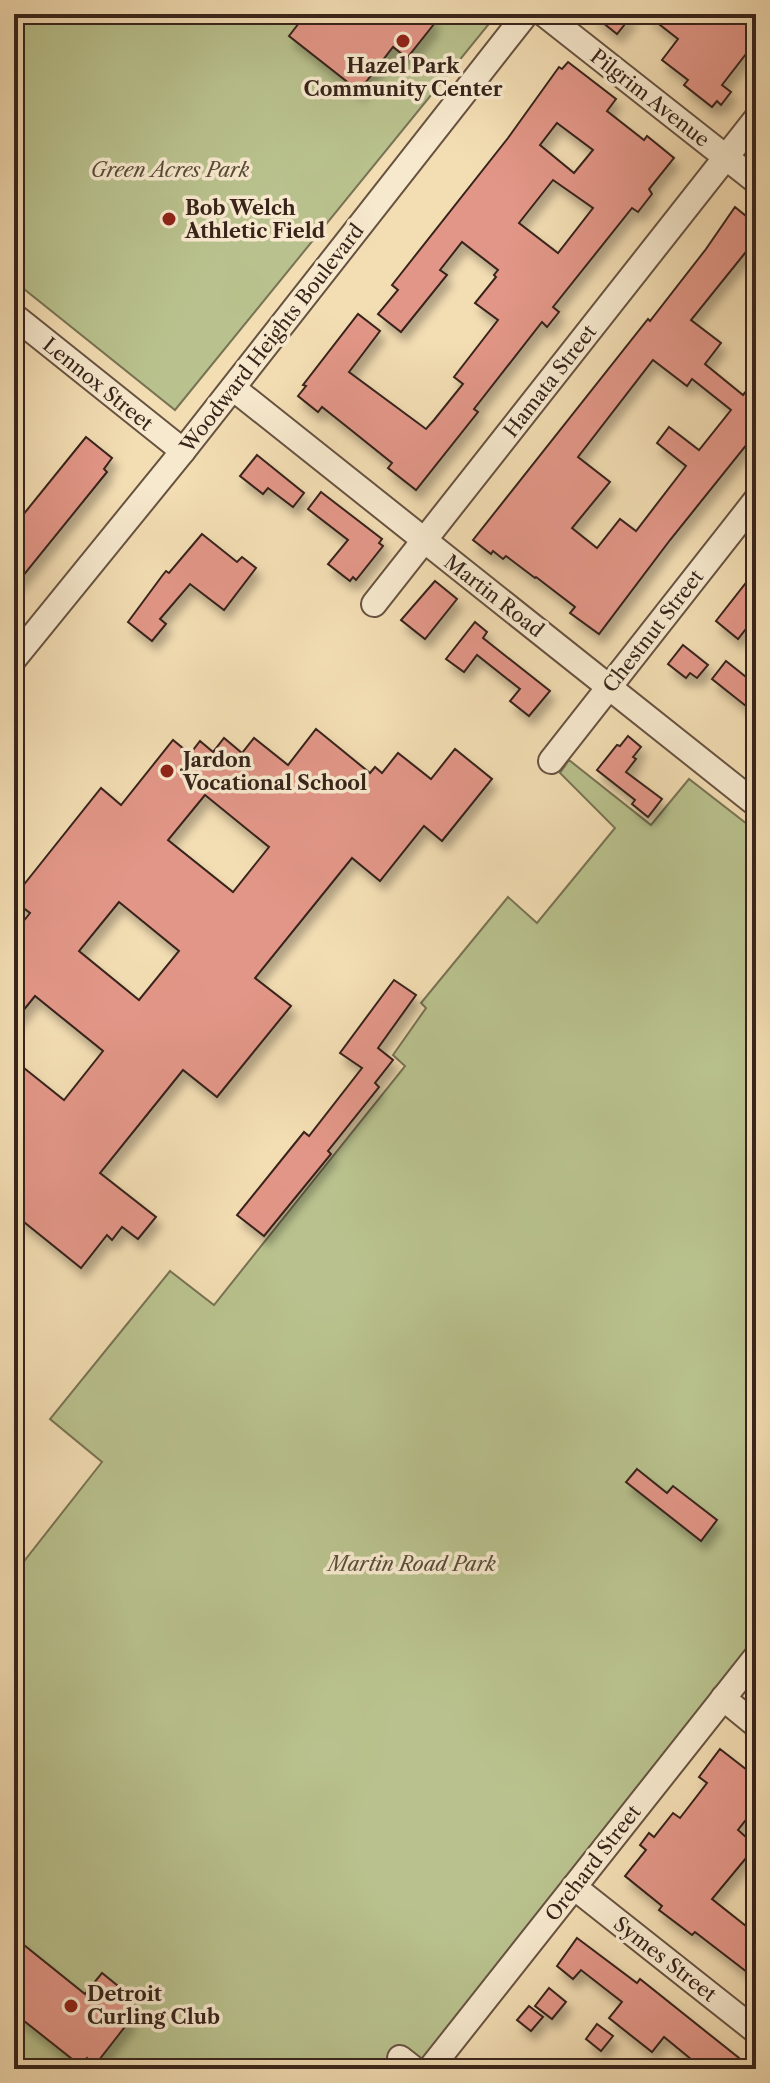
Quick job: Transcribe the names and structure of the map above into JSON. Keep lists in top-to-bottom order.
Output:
{
  "streets": {
    "street": [
      "Pilgrim Avenue",
      "Woodward Heights Boulevard",
      "Hamata Street",
      "Lennox Street",
      "Martin Road",
      "Chestnut Street",
      "Orchard Street",
      "Symes Street"
    ]
  },
  "crossings": [
    ["Pilgrim Avenue", "Hamata Street"],
    ["Woodward Heights Boulevard", "Lennox Street"],
    ["Woodward Heights Boulevard", "Martin Road"],
    ["Hamata Street", "Martin Road"],
    ["Martin Road", "Chestnut Street"],
    ["Orchard Street", "Symes Street"]
  ],
  "parks": ["Green Acres Park", "Martin Road Park"],
  "places": [
    "Hazel Park Community Center",
    "Bob Welch Athletic Field",
    "Jardon Vocational School",
    "Detroit Curling Club"
  ]
}
